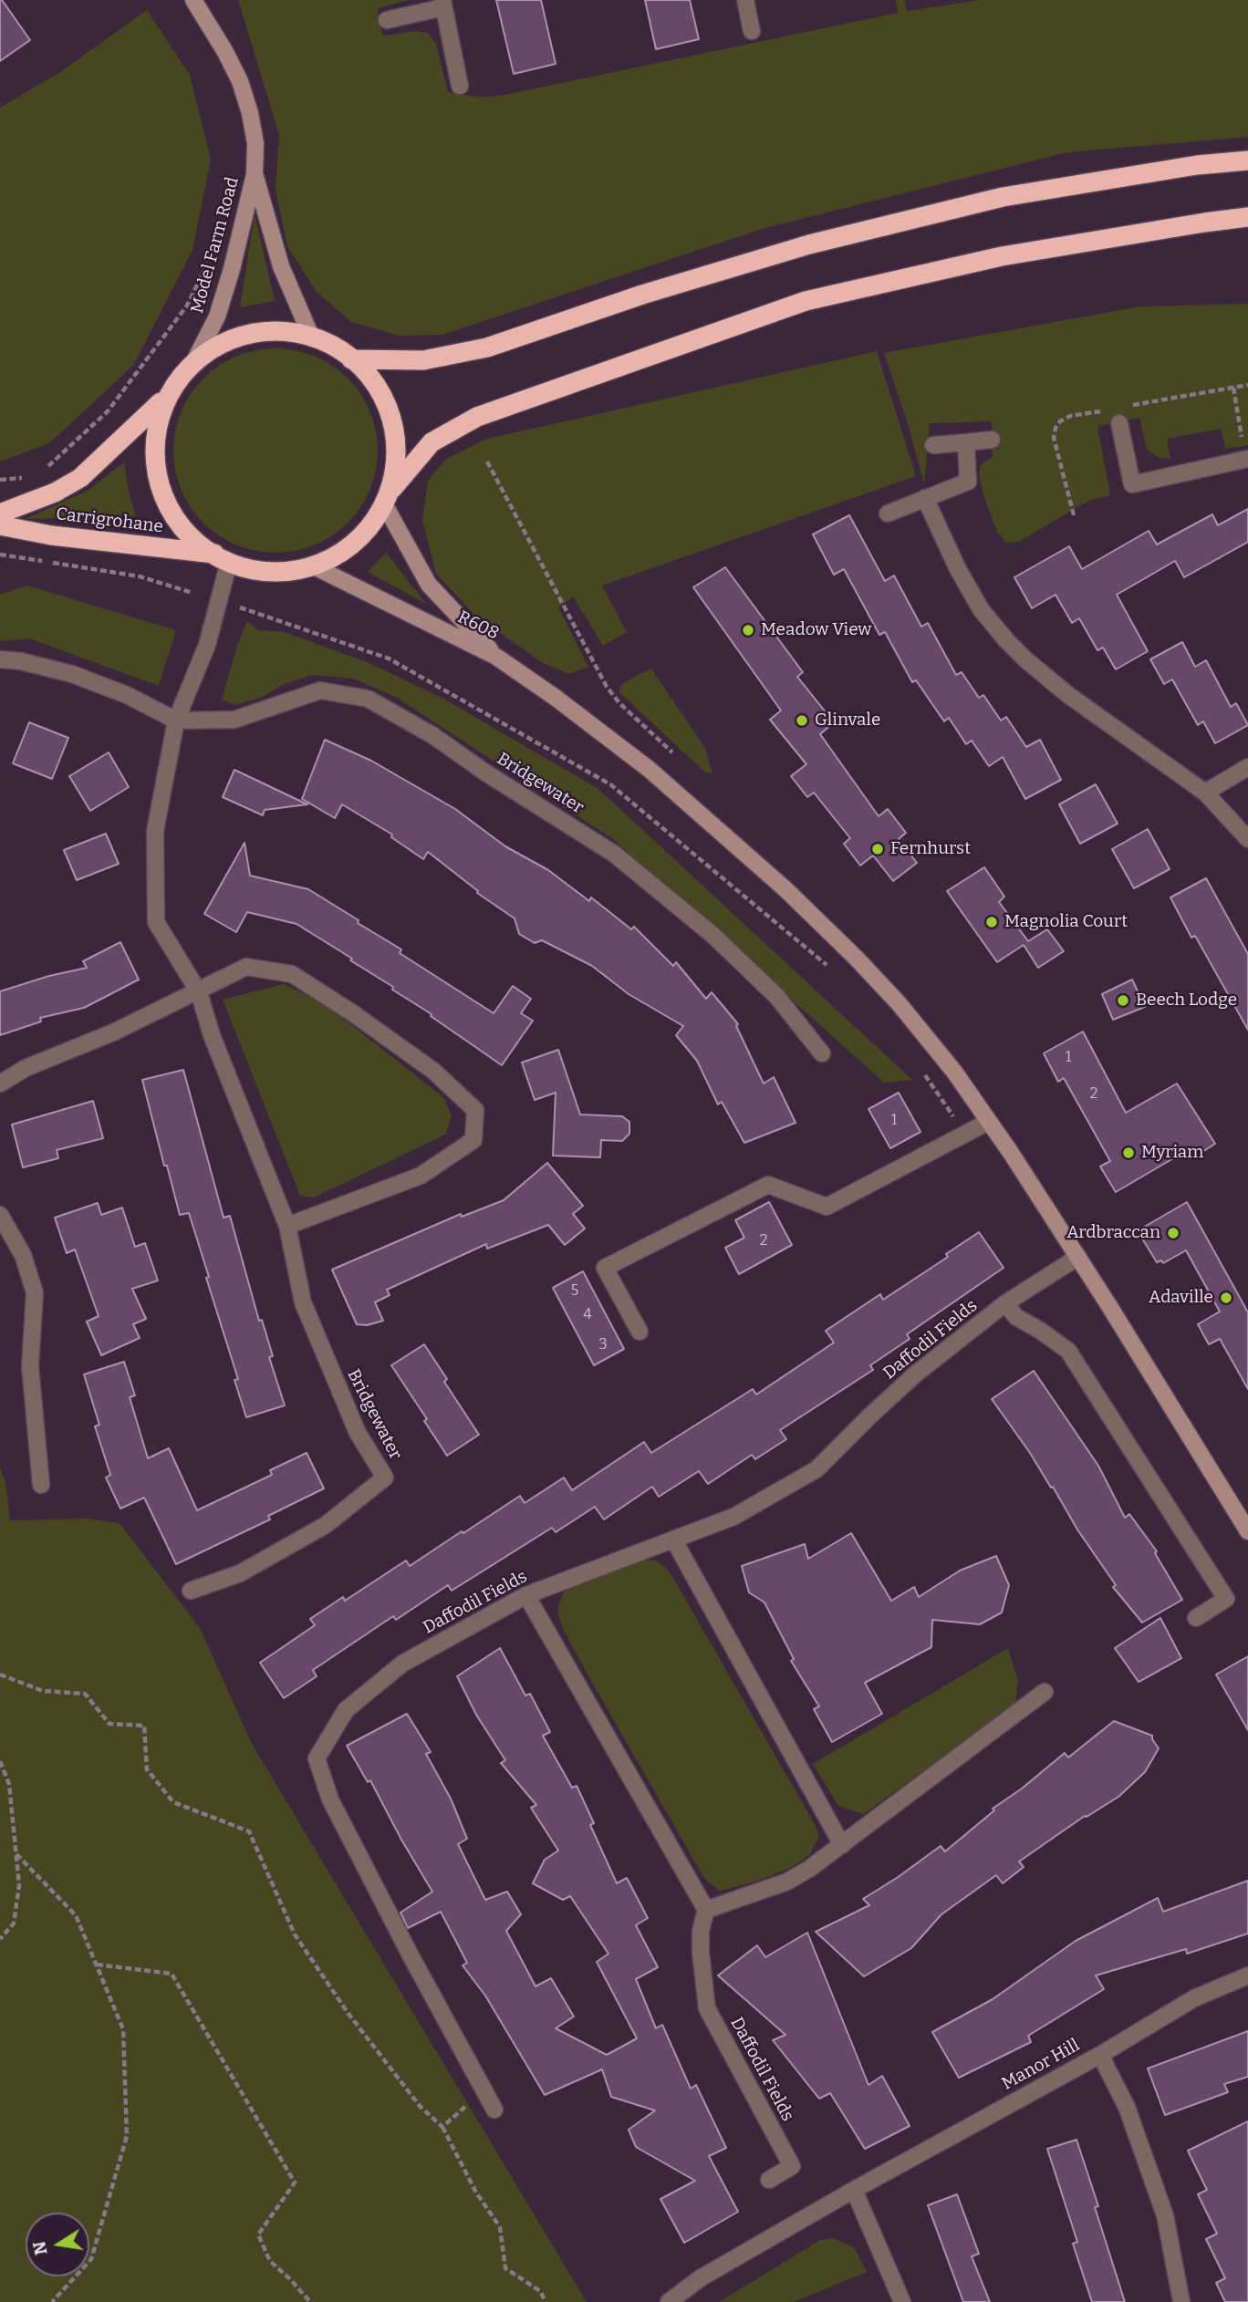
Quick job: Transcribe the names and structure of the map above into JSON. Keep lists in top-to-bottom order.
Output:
{
  "streets": {
    "highway": ["Carrigrohane"],
    "main road": ["Model Farm Road", "R608"],
    "street": ["Bridgewater", "Daffodil Fields", "Manor Hill"]
  },
  "crossings": [
    ["Model Farm Road", "Carrigrohane"],
    ["Carrigrohane", "R608"],
    ["Carrigrohane", "Bridgewater"],
    ["R608", "Daffodil Fields"]
  ],
  "places": [
    "Meadow View",
    "Glinvale",
    "Fernhurst",
    "Magnolia Court",
    "Beech Lodge",
    "Myriam",
    "Ardbraccan",
    "Adaville"
  ],
  "house_numbers": [
    "1",
    "2",
    "1",
    "2",
    "5",
    "4",
    "3"
  ],
  "north": "left"
}
